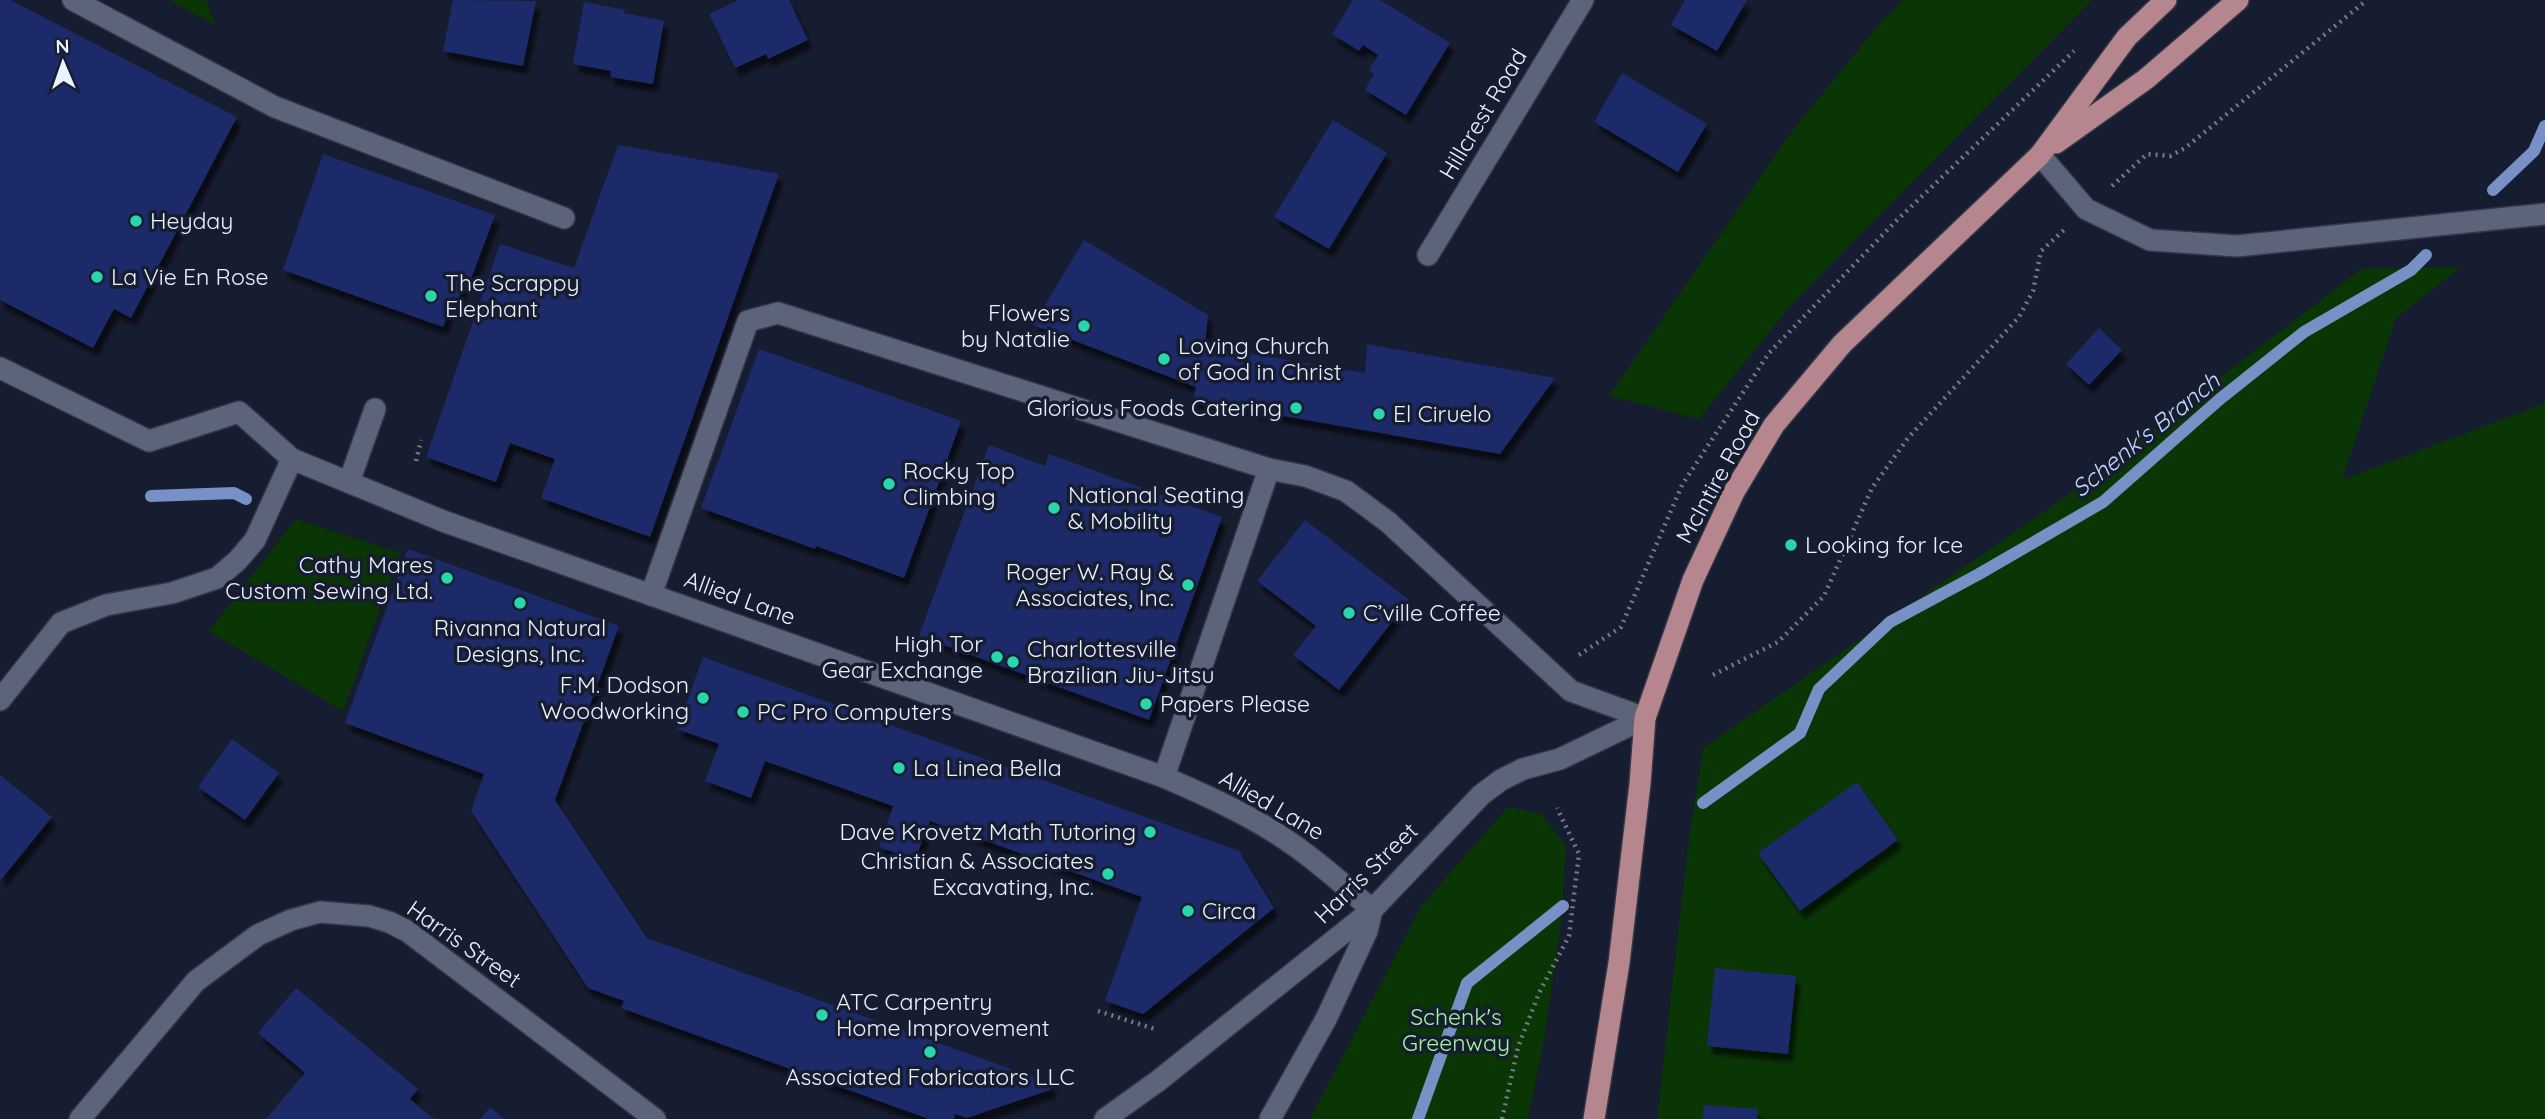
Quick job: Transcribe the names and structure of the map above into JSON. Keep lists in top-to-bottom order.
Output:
{
  "streets": {
    "main road": ["McIntire Road"],
    "street": ["Hillcrest Road", "Allied Lane", "Harris Street"]
  },
  "crossings": [
    ["McIntire Road", "Harris Street"],
    ["Allied Lane", "Harris Street"]
  ],
  "water": ["Schenk's Branch"],
  "parks": ["Schenk's Greenway"],
  "places": [
    "Heyday",
    "La Vie En Rose",
    "The Scrappy Elephant",
    "Flowers by Natalie",
    "Loving Church of God in Christ",
    "Glorious Foods Catering",
    "El Ciruelo",
    "Rocky Top Climbing",
    "National Seating & Mobility",
    "Looking for Ice",
    "Cathy Mares Custom Sewing Ltd.",
    "Roger W. Ray & Associates, Inc.",
    "Rivanna Natural Designs, Inc.",
    "C’ville Coffee",
    "High Tor Gear Exchange",
    "Charlottesville Brazilian Jiu-Jitsu",
    "F.M. Dodson Woodworking",
    "Papers Please",
    "PC Pro Computers",
    "La Linea Bella",
    "Dave Krovetz Math Tutoring",
    "Christian & Associates Excavating, Inc.",
    "Circa",
    "ATC Carpentry Home Improvement",
    "Associated Fabricators LLC"
  ],
  "north": "top"
}
